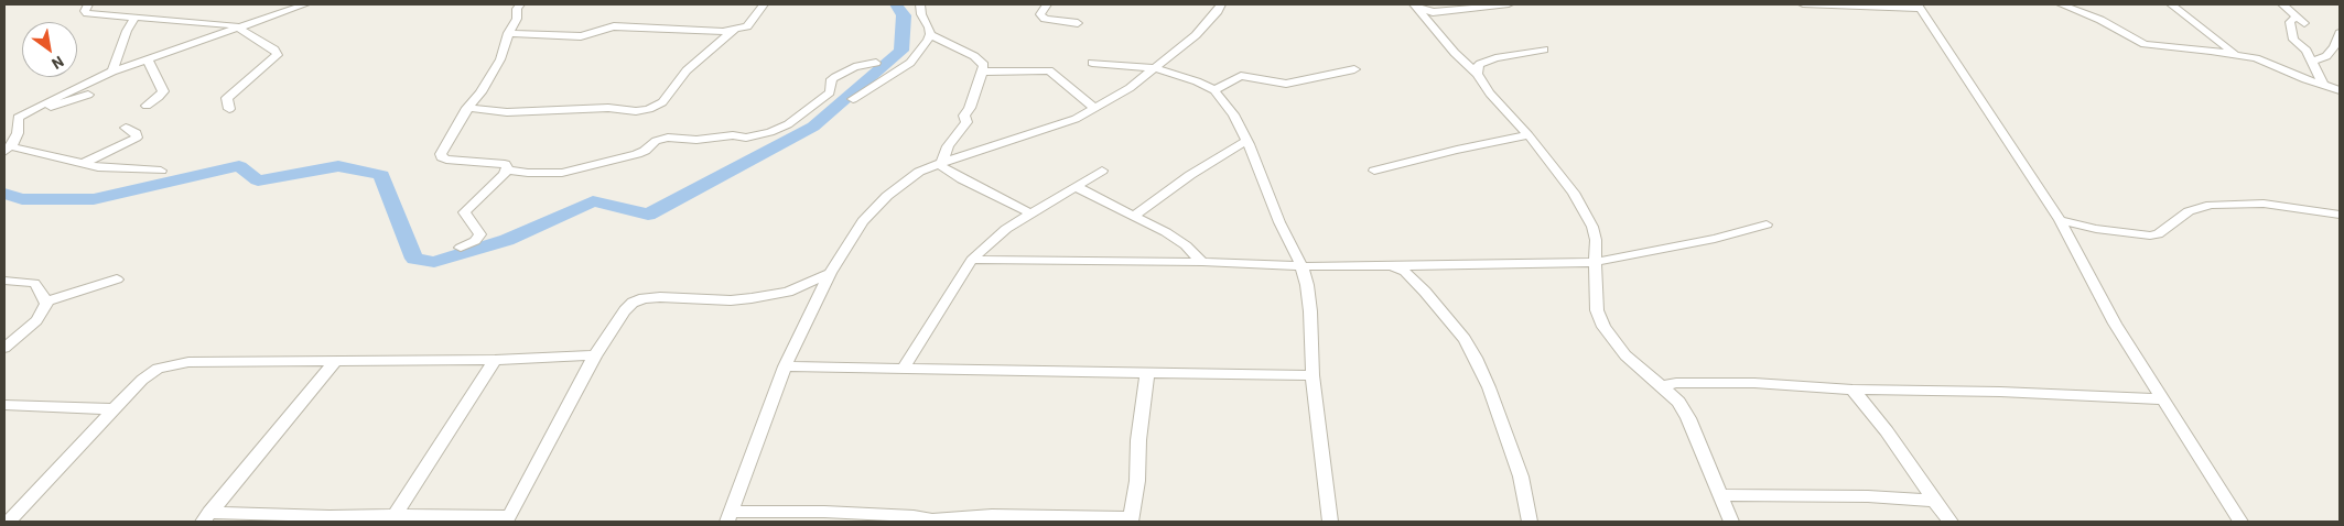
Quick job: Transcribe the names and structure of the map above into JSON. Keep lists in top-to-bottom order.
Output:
{
  "north": "bottom right"
}
